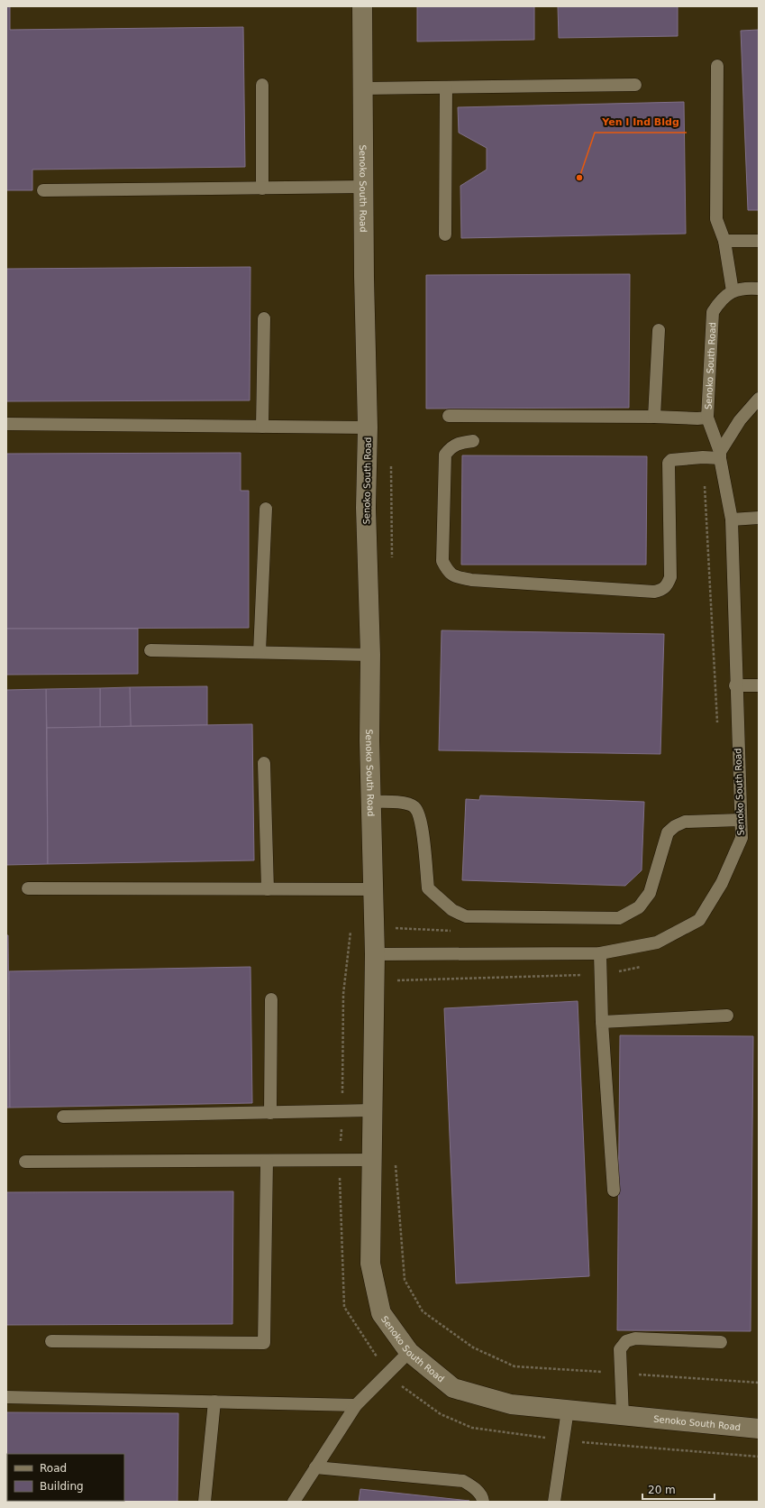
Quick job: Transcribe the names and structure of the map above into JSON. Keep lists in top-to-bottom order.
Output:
{
  "streets": {
    "street": ["Senoko South Road"]
  },
  "places": ["Yen I Ind Bldg"],
  "legend": ["Road", "Building"],
  "scale_bar": "20 m"
}
